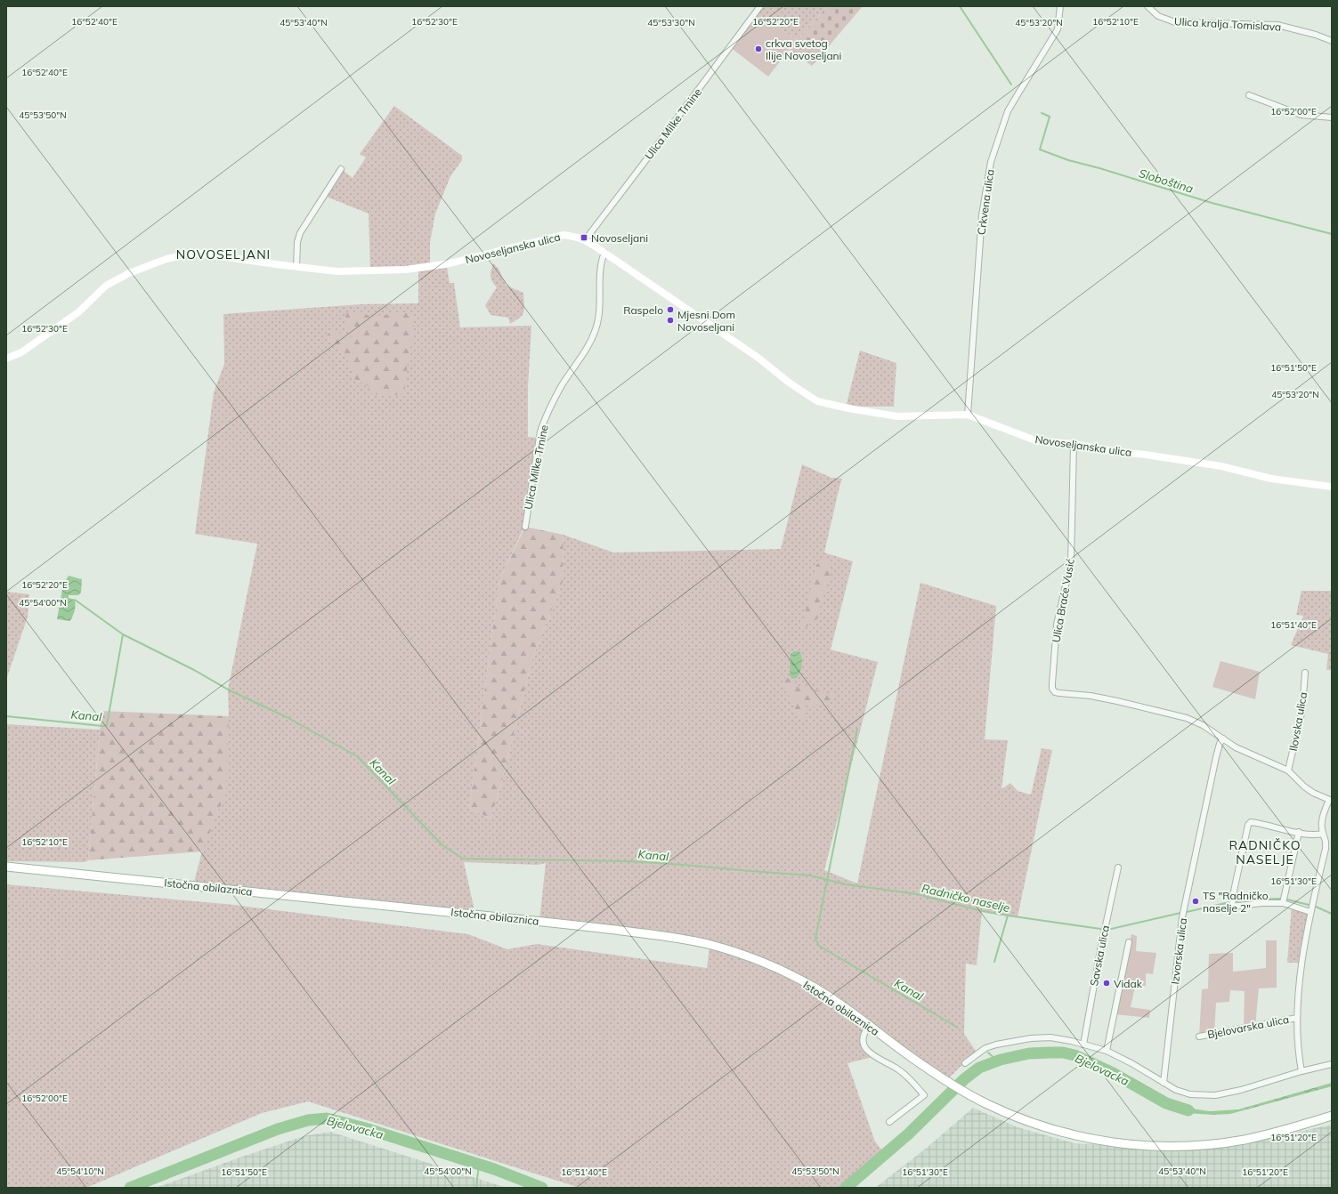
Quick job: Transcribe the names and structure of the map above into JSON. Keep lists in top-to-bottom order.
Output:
{
  "streets": {
    "main road": ["Novoseljanska ulica", "Istočna obilaznica"],
    "street": [
      "Ulica kralja Tomislava",
      "Ulica Milke Trnine",
      "Crkvena ulica",
      "Ulica Braće Vusić",
      "Ilovska ulica",
      "Izvorska ulica",
      "Savska ulica",
      "Bjelovarska ulica"
    ]
  },
  "crossings": [
    ["Ulica Milke Trnine", "Novoseljanska ulica"],
    ["Crkvena ulica", "Novoseljanska ulica"],
    ["Novoseljanska ulica", "Ulica Braće Vusić"],
    ["Ulica Braće Vusić", "Izvorska ulica"]
  ],
  "districts": ["NOVOSELJANI", "RADNIČKO NASELJE"],
  "water": [
    "Sloboština",
    "Kanal",
    "Radničko naselje",
    "Bjelovacka"
  ],
  "places": {
    "other": [
      "crkva svetog Ilije Novoseljani",
      "Raspelo",
      "Mjesni Dom Novoseljani",
      "TS \"Radničko naselje 2\"",
      "Vidak"
    ],
    "transit": ["Novoseljani"]
  },
  "coordinates": [
    "16°52'20\"E",
    "16°52'40\"E",
    "16°52'30\"E",
    "16°52'10\"E",
    "45°53'40\"N",
    "45°53'30\"N",
    "45°53'20\"N",
    "16°52'00\"E",
    "45°53'50\"N",
    "16°51'50\"E",
    "45°54'00\"N",
    "16°51'40\"E",
    "16°51'30\"E",
    "16°51'20\"E",
    "45°54'10\"N"
  ]
}
